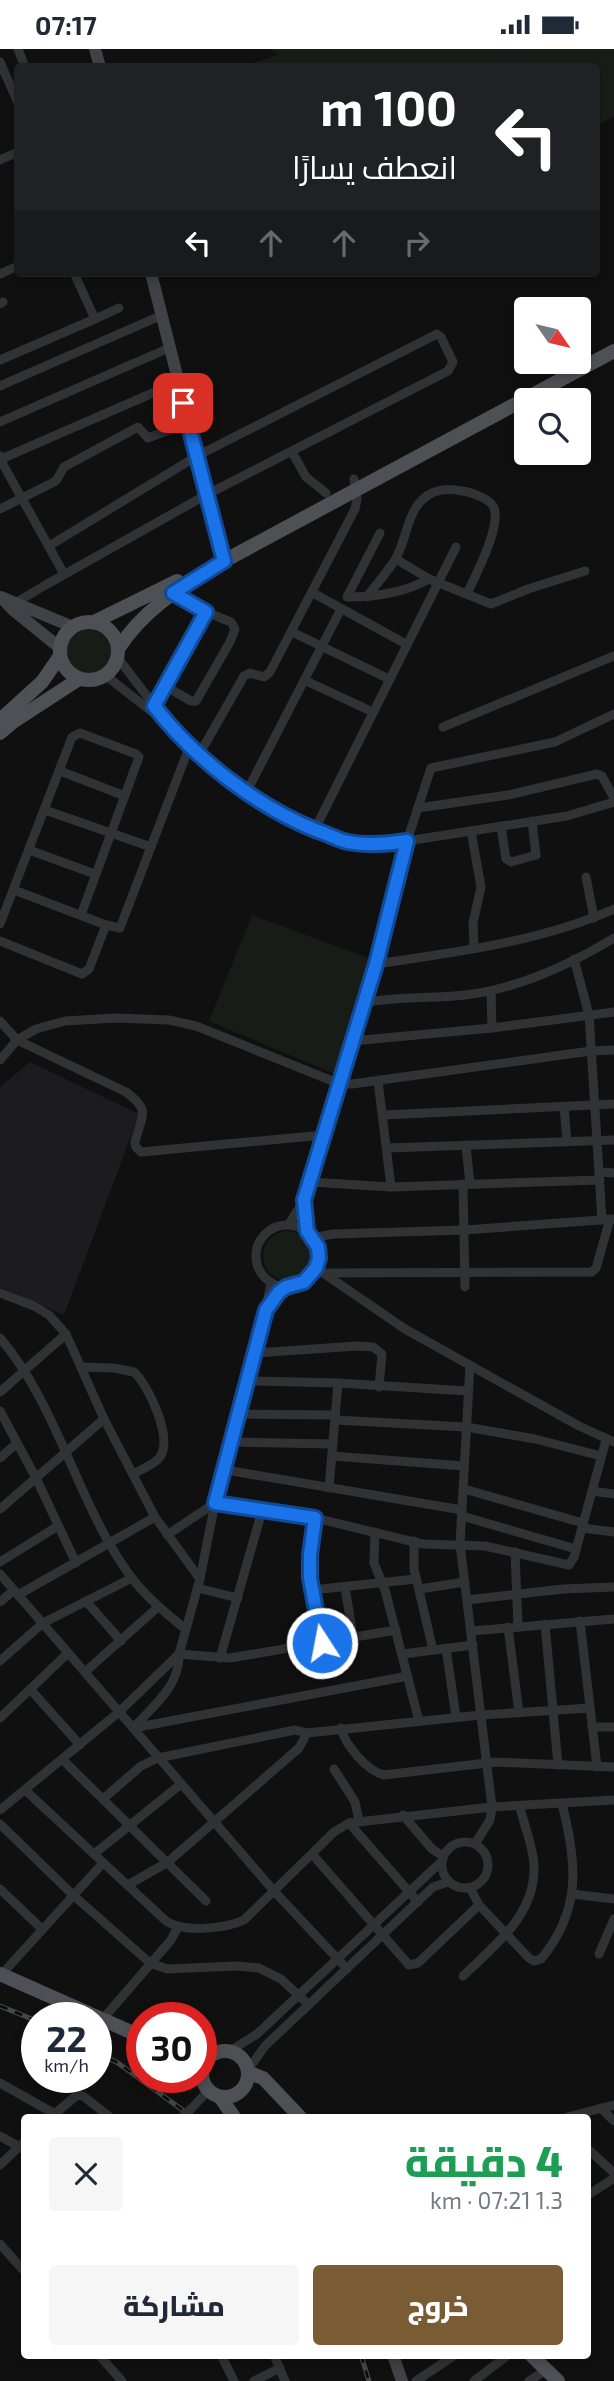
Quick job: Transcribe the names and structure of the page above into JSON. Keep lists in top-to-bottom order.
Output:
{
  "north": "bottom right",
  "page": {
    "status": "07:17",
    "turn": ["100 m", "انعطف يسارًا"],
    "speed": "22 km/h",
    "limit": "30",
    "heading": ["4 دقيقة", "1.3 km · 07:21"],
    "buttons": ["خروج", "مشاركة"]
  }
}
